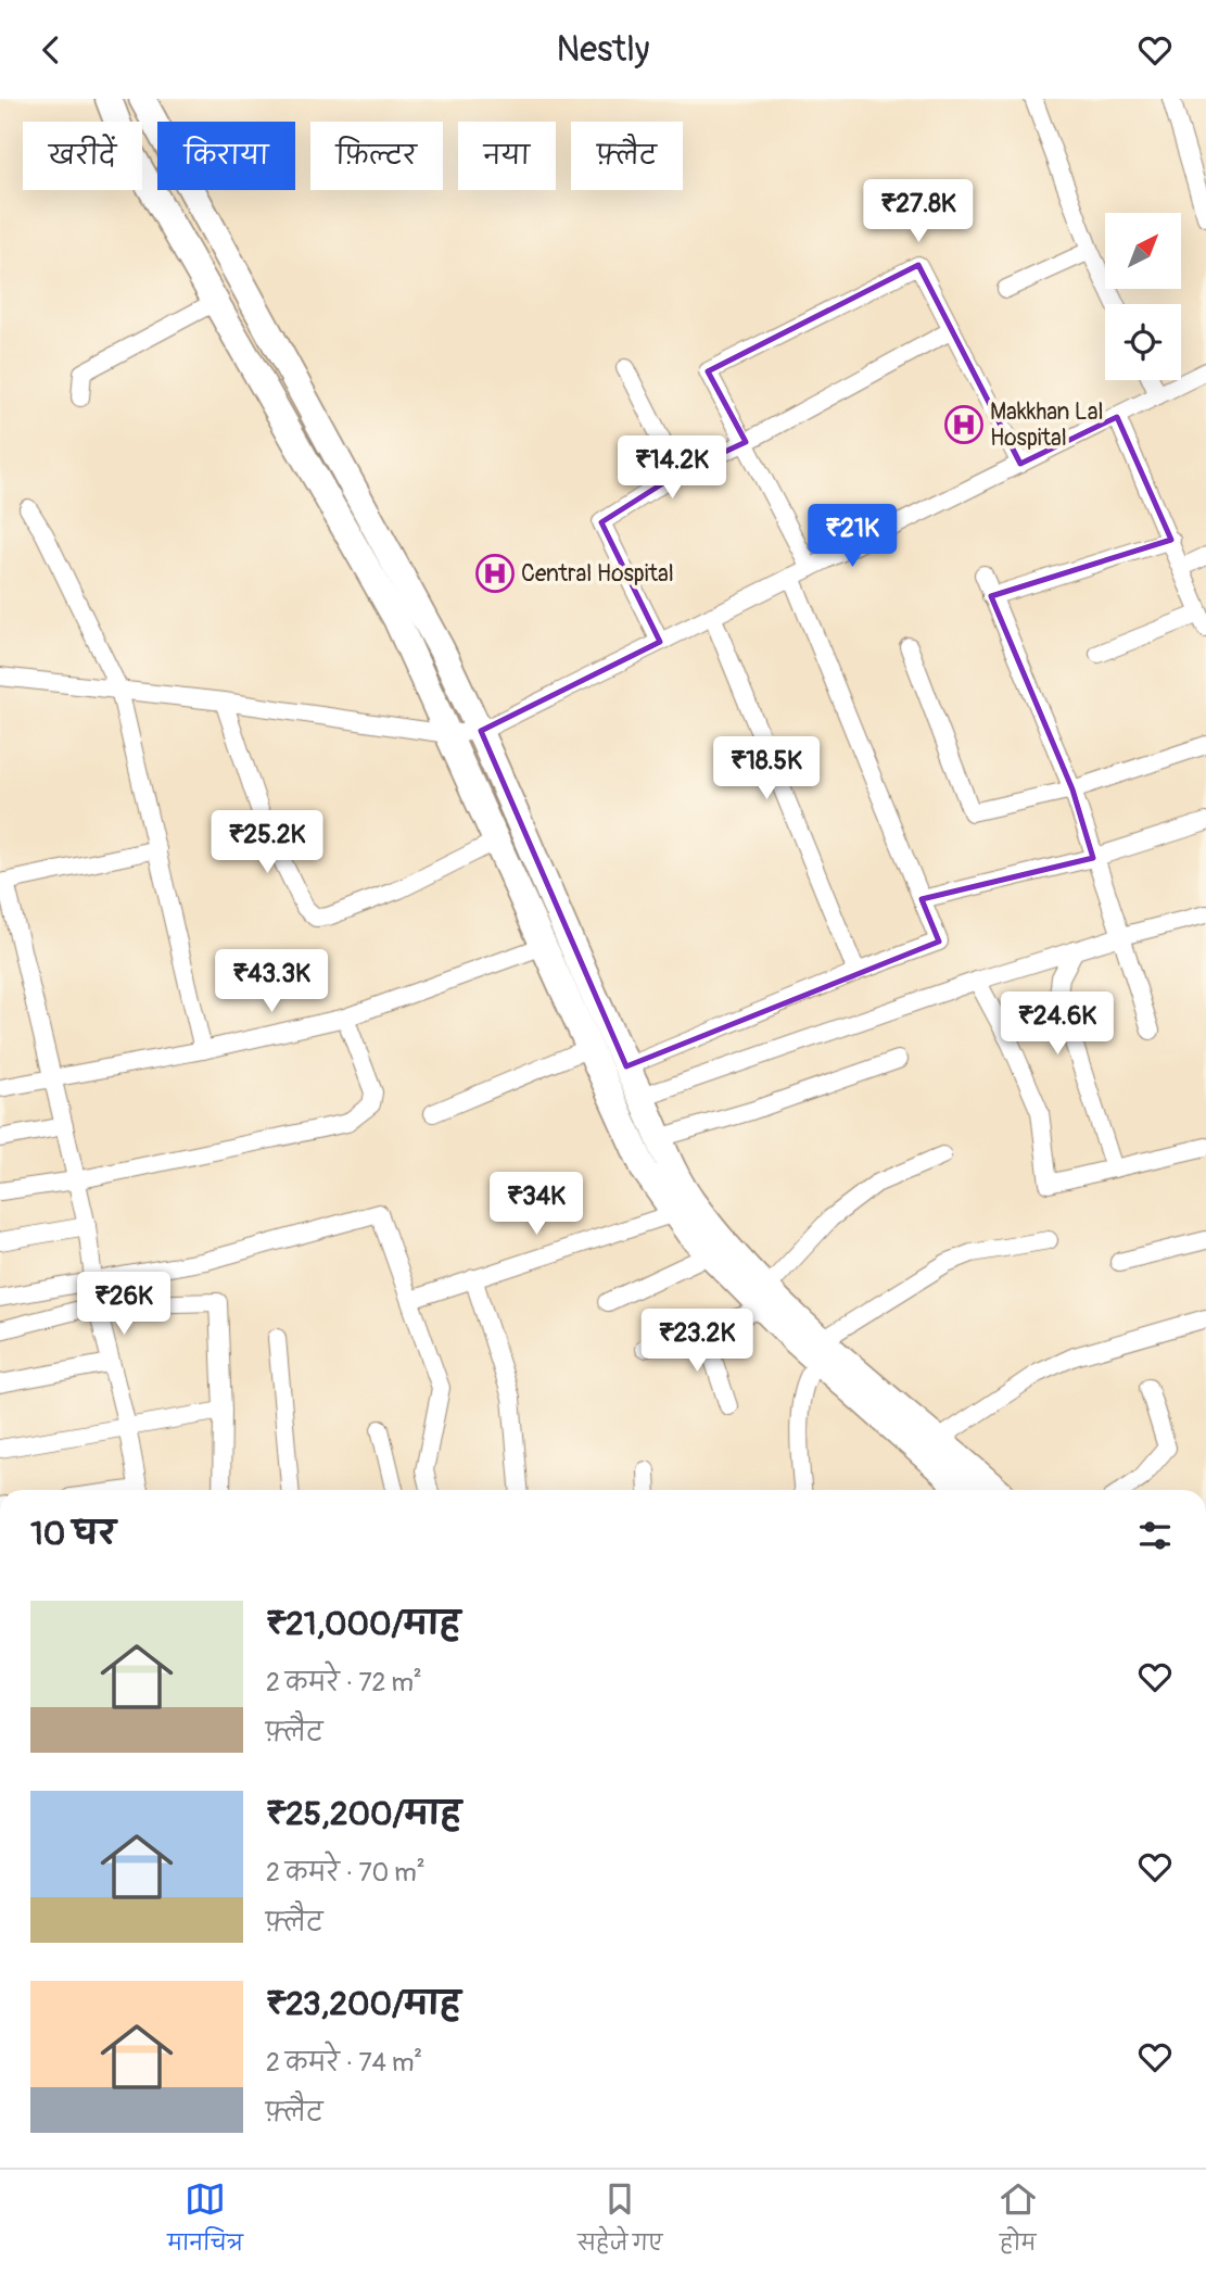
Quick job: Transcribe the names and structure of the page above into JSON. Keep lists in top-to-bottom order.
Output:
{
  "places": {
    "hospital": ["Makkhan Lal Hospital", "Central Hospital"]
  },
  "north": "top right",
  "page": {
    "header": "Nestly",
    "chip": [
      "खरीदें",
      "किराया",
      "फ़िल्टर",
      "नया",
      "फ़्लैट"
    ],
    "price": [
      "₹27.8K",
      "₹14.2K",
      "₹21K",
      "₹18.5K",
      "₹25.2K",
      "₹43.3K",
      "₹24.6K",
      "₹34K",
      "₹26K",
      "₹23.2K"
    ],
    "heading": "10 घर",
    "list": [
      {
        "name": "₹21,000/माह",
        "note": "2 कमरे · 72 m² · फ़्लैट"
      },
      {
        "name": "₹25,200/माह",
        "note": "2 कमरे · 70 m² · फ़्लैट"
      },
      {
        "name": "₹23,200/माह",
        "note": "2 कमरे · 74 m² · फ़्लैट"
      }
    ],
    "tabs": ["मानचित्र", "सहेजे गए", "होम"]
  }
}
